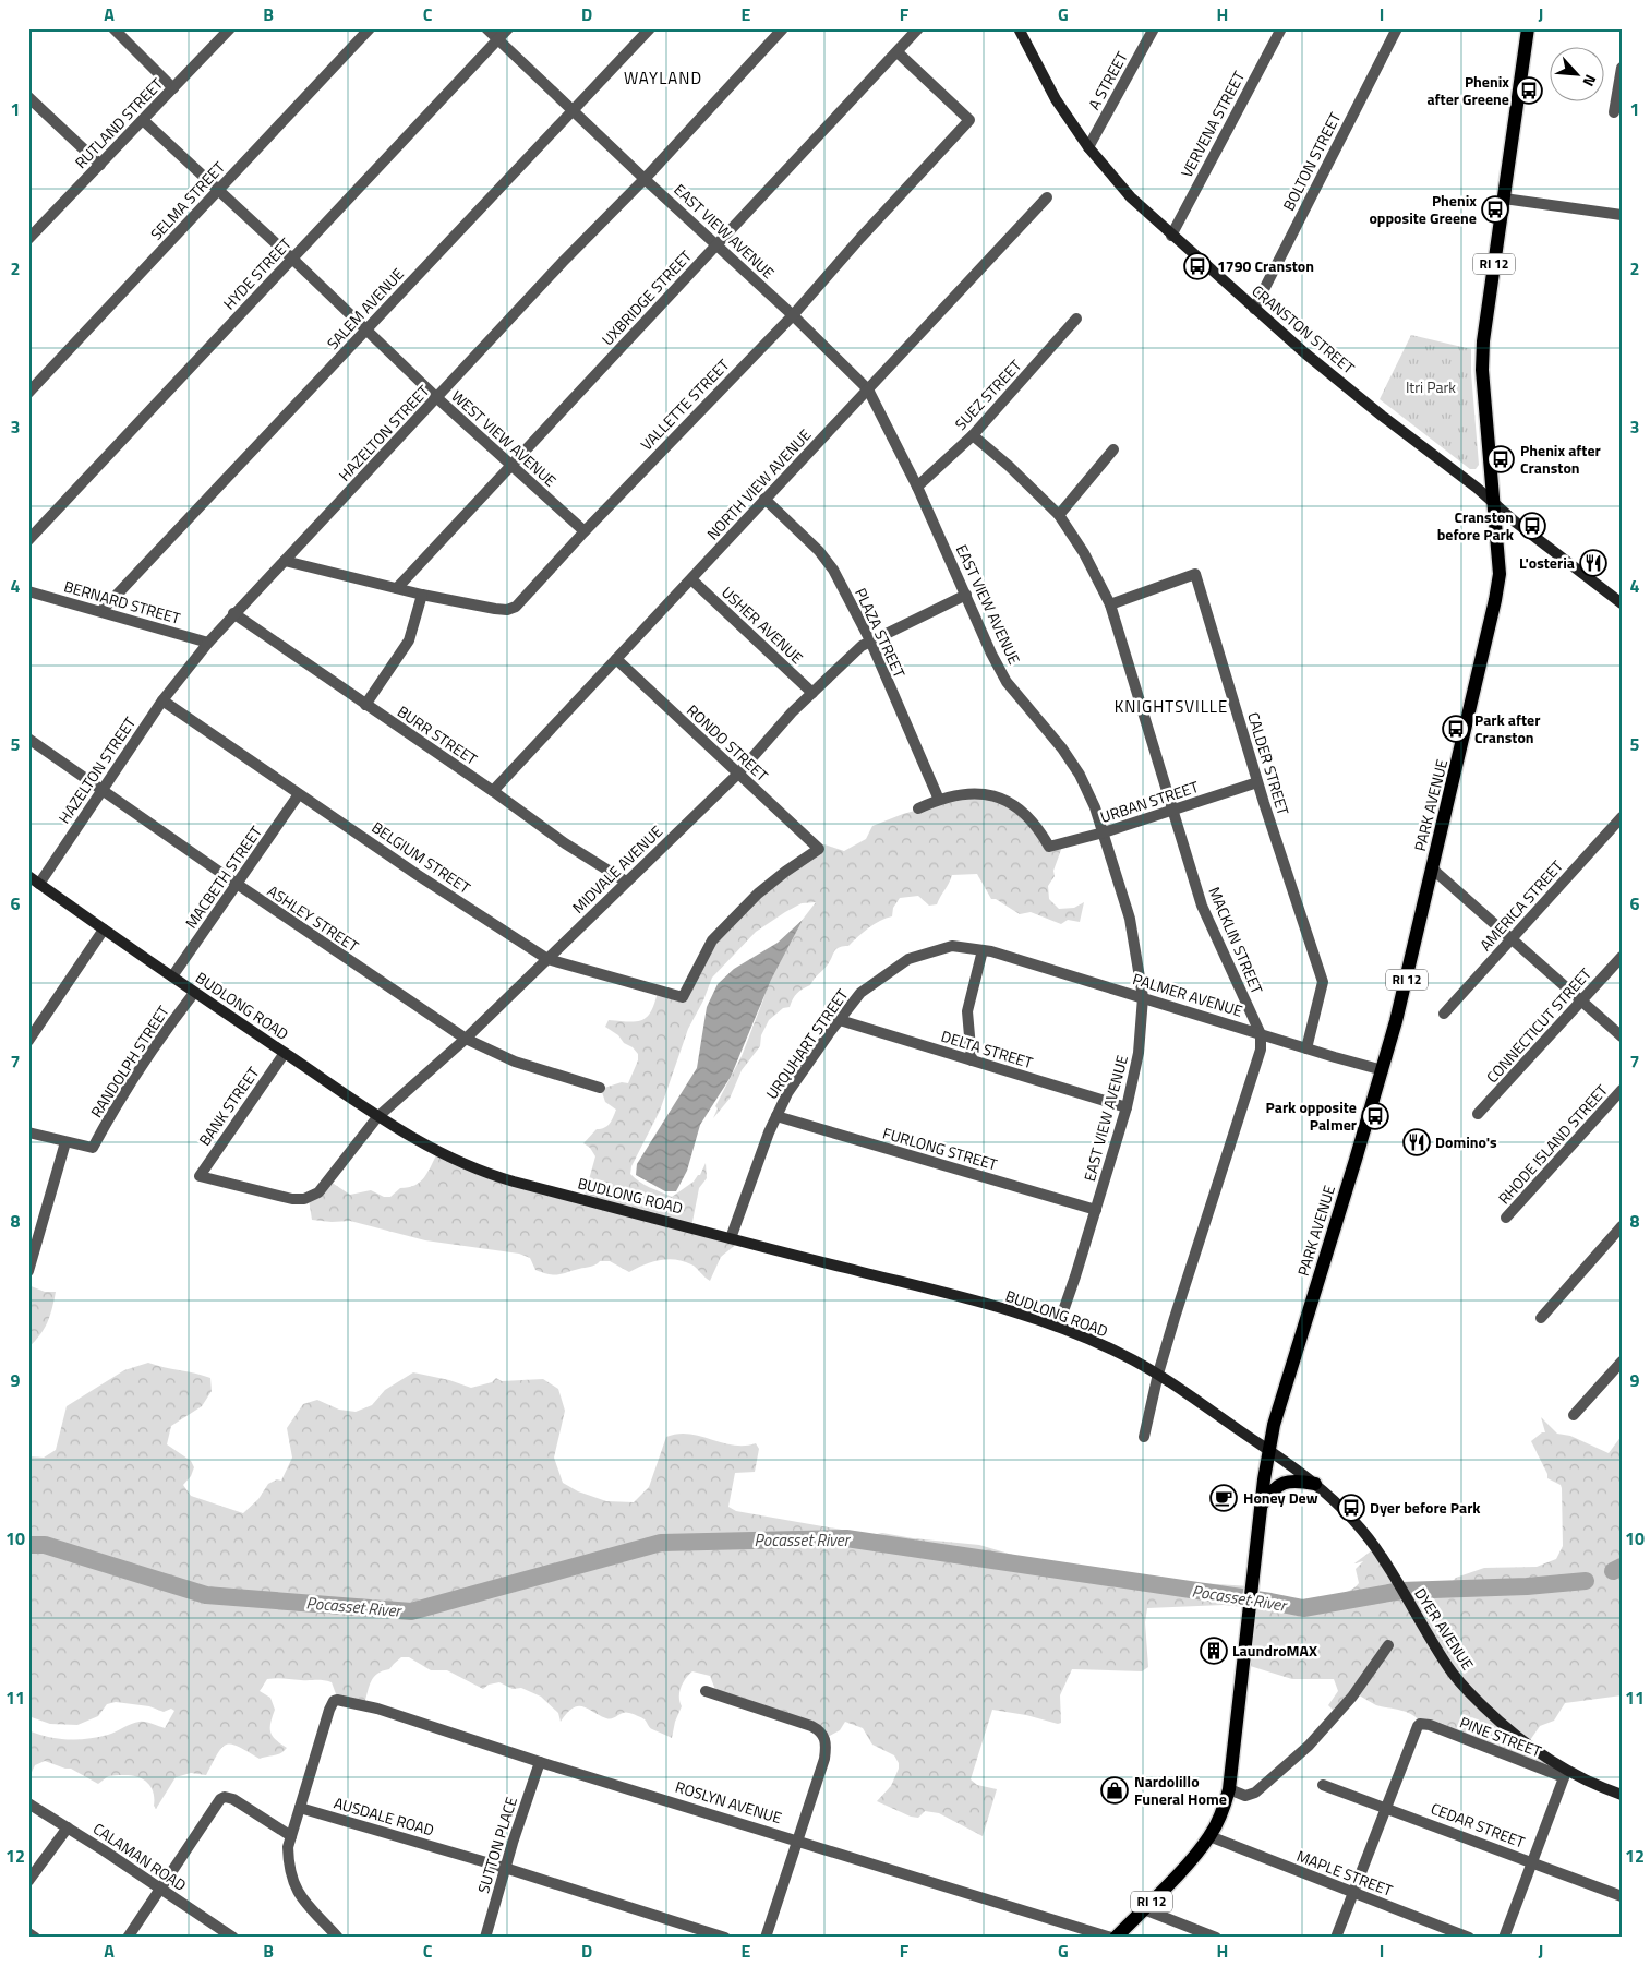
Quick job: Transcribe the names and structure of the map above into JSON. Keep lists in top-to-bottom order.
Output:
{
  "streets": {
    "main road": [
      "RI 12",
      "CRANSTON STREET",
      "PARK AVENUE",
      "BUDLONG ROAD",
      "DYER AVENUE"
    ],
    "street": [
      "A STREET",
      "RUTLAND STREET",
      "VERVENA STREET",
      "BOLTON STREET",
      "SELMA STREET",
      "EAST VIEW AVENUE",
      "HYDE STREET",
      "UXBRIDGE STREET",
      "SALEM AVENUE",
      "SUEZ STREET",
      "VALLETTE STREET",
      "HAZELTON STREET",
      "WEST VIEW AVENUE",
      "NORTH VIEW AVENUE",
      "BERNARD STREET",
      "USHER AVENUE",
      "PLAZA STREET",
      "BURR STREET",
      "RONDO STREET",
      "CALDER STREET",
      "URBAN STREET",
      "BELGIUM STREET",
      "MIDVALE AVENUE",
      "MACBETH STREET",
      "AMERICA STREET",
      "ASHLEY STREET",
      "MACKLIN STREET",
      "PALMER AVENUE",
      "CONNECTICUT STREET",
      "URQUHART STREET",
      "DELTA STREET",
      "RANDOLPH STREET",
      "BANK STREET",
      "RHODE ISLAND STREET",
      "FURLONG STREET",
      "PINE STREET",
      "ROSLYN AVENUE",
      "AUSDALE ROAD",
      "CEDAR STREET",
      "SUTTON PLACE",
      "CALAMAN ROAD",
      "MAPLE STREET"
    ]
  },
  "crossings": [
    ["A STREET", "CRANSTON STREET"],
    ["RUTLAND STREET", "WEST VIEW AVENUE"],
    ["VERVENA STREET", "CRANSTON STREET"],
    ["BOLTON STREET", "CRANSTON STREET"],
    ["SELMA STREET", "WEST VIEW AVENUE"],
    ["EAST VIEW AVENUE", "HYDE STREET"],
    ["EAST VIEW AVENUE", "UXBRIDGE STREET"],
    ["EAST VIEW AVENUE", "SALEM AVENUE"],
    ["EAST VIEW AVENUE", "SUEZ STREET"],
    ["EAST VIEW AVENUE", "VALLETTE STREET"],
    ["EAST VIEW AVENUE", "HAZELTON STREET"],
    ["EAST VIEW AVENUE", "NORTH VIEW AVENUE"],
    ["EAST VIEW AVENUE", "URBAN STREET"],
    ["EAST VIEW AVENUE", "MIDVALE AVENUE"],
    ["EAST VIEW AVENUE", "PALMER AVENUE"],
    ["EAST VIEW AVENUE", "BUDLONG ROAD"],
    ["EAST VIEW AVENUE", "DELTA STREET"],
    ["EAST VIEW AVENUE", "FURLONG STREET"],
    ["RI 12", "CRANSTON STREET"],
    ["RI 12", "PARK AVENUE"],
    ["HYDE STREET", "WEST VIEW AVENUE"],
    ["UXBRIDGE STREET", "VALLETTE STREET"],
    ["UXBRIDGE STREET", "WEST VIEW AVENUE"],
    ["SALEM AVENUE", "WEST VIEW AVENUE"],
    ["SALEM AVENUE", "BERNARD STREET"],
    ["CRANSTON STREET", "PARK AVENUE"],
    ["SUEZ STREET", "MACKLIN STREET"],
    ["VALLETTE STREET", "HAZELTON STREET"],
    ["VALLETTE STREET", "WEST VIEW AVENUE"],
    ["HAZELTON STREET", "WEST VIEW AVENUE"],
    ["HAZELTON STREET", "BERNARD STREET"],
    ["HAZELTON STREET", "BURR STREET"],
    ["HAZELTON STREET", "BELGIUM STREET"],
    ["HAZELTON STREET", "ASHLEY STREET"],
    ["HAZELTON STREET", "BUDLONG ROAD"],
    ["NORTH VIEW AVENUE", "USHER AVENUE"],
    ["NORTH VIEW AVENUE", "PLAZA STREET"],
    ["NORTH VIEW AVENUE", "BURR STREET"],
    ["NORTH VIEW AVENUE", "RONDO STREET"],
    ["USHER AVENUE", "MIDVALE AVENUE"],
    ["PLAZA STREET", "URBAN STREET"],
    ["PLAZA STREET", "MIDVALE AVENUE"],
    ["BURR STREET", "MIDVALE AVENUE"],
    ["RONDO STREET", "BELGIUM STREET"],
    ["RONDO STREET", "MIDVALE AVENUE"],
    ["CALDER STREET", "URBAN STREET"],
    ["CALDER STREET", "MACKLIN STREET"],
    ["CALDER STREET", "PALMER AVENUE"],
    ["URBAN STREET", "MACKLIN STREET"],
    ["PARK AVENUE", "PALMER AVENUE"],
    ["PARK AVENUE", "BUDLONG ROAD"],
    ["PARK AVENUE", "DYER AVENUE"],
    ["PARK AVENUE", "MAPLE STREET"],
    ["BELGIUM STREET", "MIDVALE AVENUE"],
    ["BELGIUM STREET", "MACBETH STREET"],
    ["MIDVALE AVENUE", "ASHLEY STREET"],
    ["MIDVALE AVENUE", "BUDLONG ROAD"],
    ["MIDVALE AVENUE", "BANK STREET"],
    ["MACBETH STREET", "ASHLEY STREET"],
    ["MACBETH STREET", "BUDLONG ROAD"],
    ["MACKLIN STREET", "PALMER AVENUE"],
    ["PALMER AVENUE", "URQUHART STREET"],
    ["BUDLONG ROAD", "URQUHART STREET"],
    ["BUDLONG ROAD", "RANDOLPH STREET"],
    ["BUDLONG ROAD", "BANK STREET"],
    ["BUDLONG ROAD", "DYER AVENUE"],
    ["URQUHART STREET", "DELTA STREET"],
    ["URQUHART STREET", "FURLONG STREET"],
    ["DYER AVENUE", "PINE STREET"],
    ["PINE STREET", "CEDAR STREET"],
    ["ROSLYN AVENUE", "AUSDALE ROAD"],
    ["ROSLYN AVENUE", "SUTTON PLACE"],
    ["AUSDALE ROAD", "SUTTON PLACE"]
  ],
  "districts": ["WAYLAND", "KNIGHTSVILLE"],
  "water": ["Pocasset River"],
  "parks": ["Itri Park"],
  "places": {
    "bus stop": [
      "Phenix after Greene",
      "Phenix opposite Greene",
      "1790 Cranston",
      "Phenix after Cranston",
      "Cranston before Park",
      "Park after Cranston",
      "Park opposite Palmer",
      "Dyer before Park"
    ],
    "restaurant": ["L'osteria", "Domino's"],
    "cafe": ["Honey Dew"],
    "building": ["LaundroMAX"],
    "shop": ["Nardolillo Funeral Home"]
  },
  "north": "bottom right",
  "grid": {
    "columns": [
      "A",
      "B",
      "C",
      "D",
      "E",
      "F",
      "G",
      "H",
      "I",
      "J"
    ],
    "rows": [
      "1",
      "2",
      "3",
      "4",
      "5",
      "6",
      "7",
      "8",
      "9",
      "10",
      "11",
      "12"
    ]
  }
}
